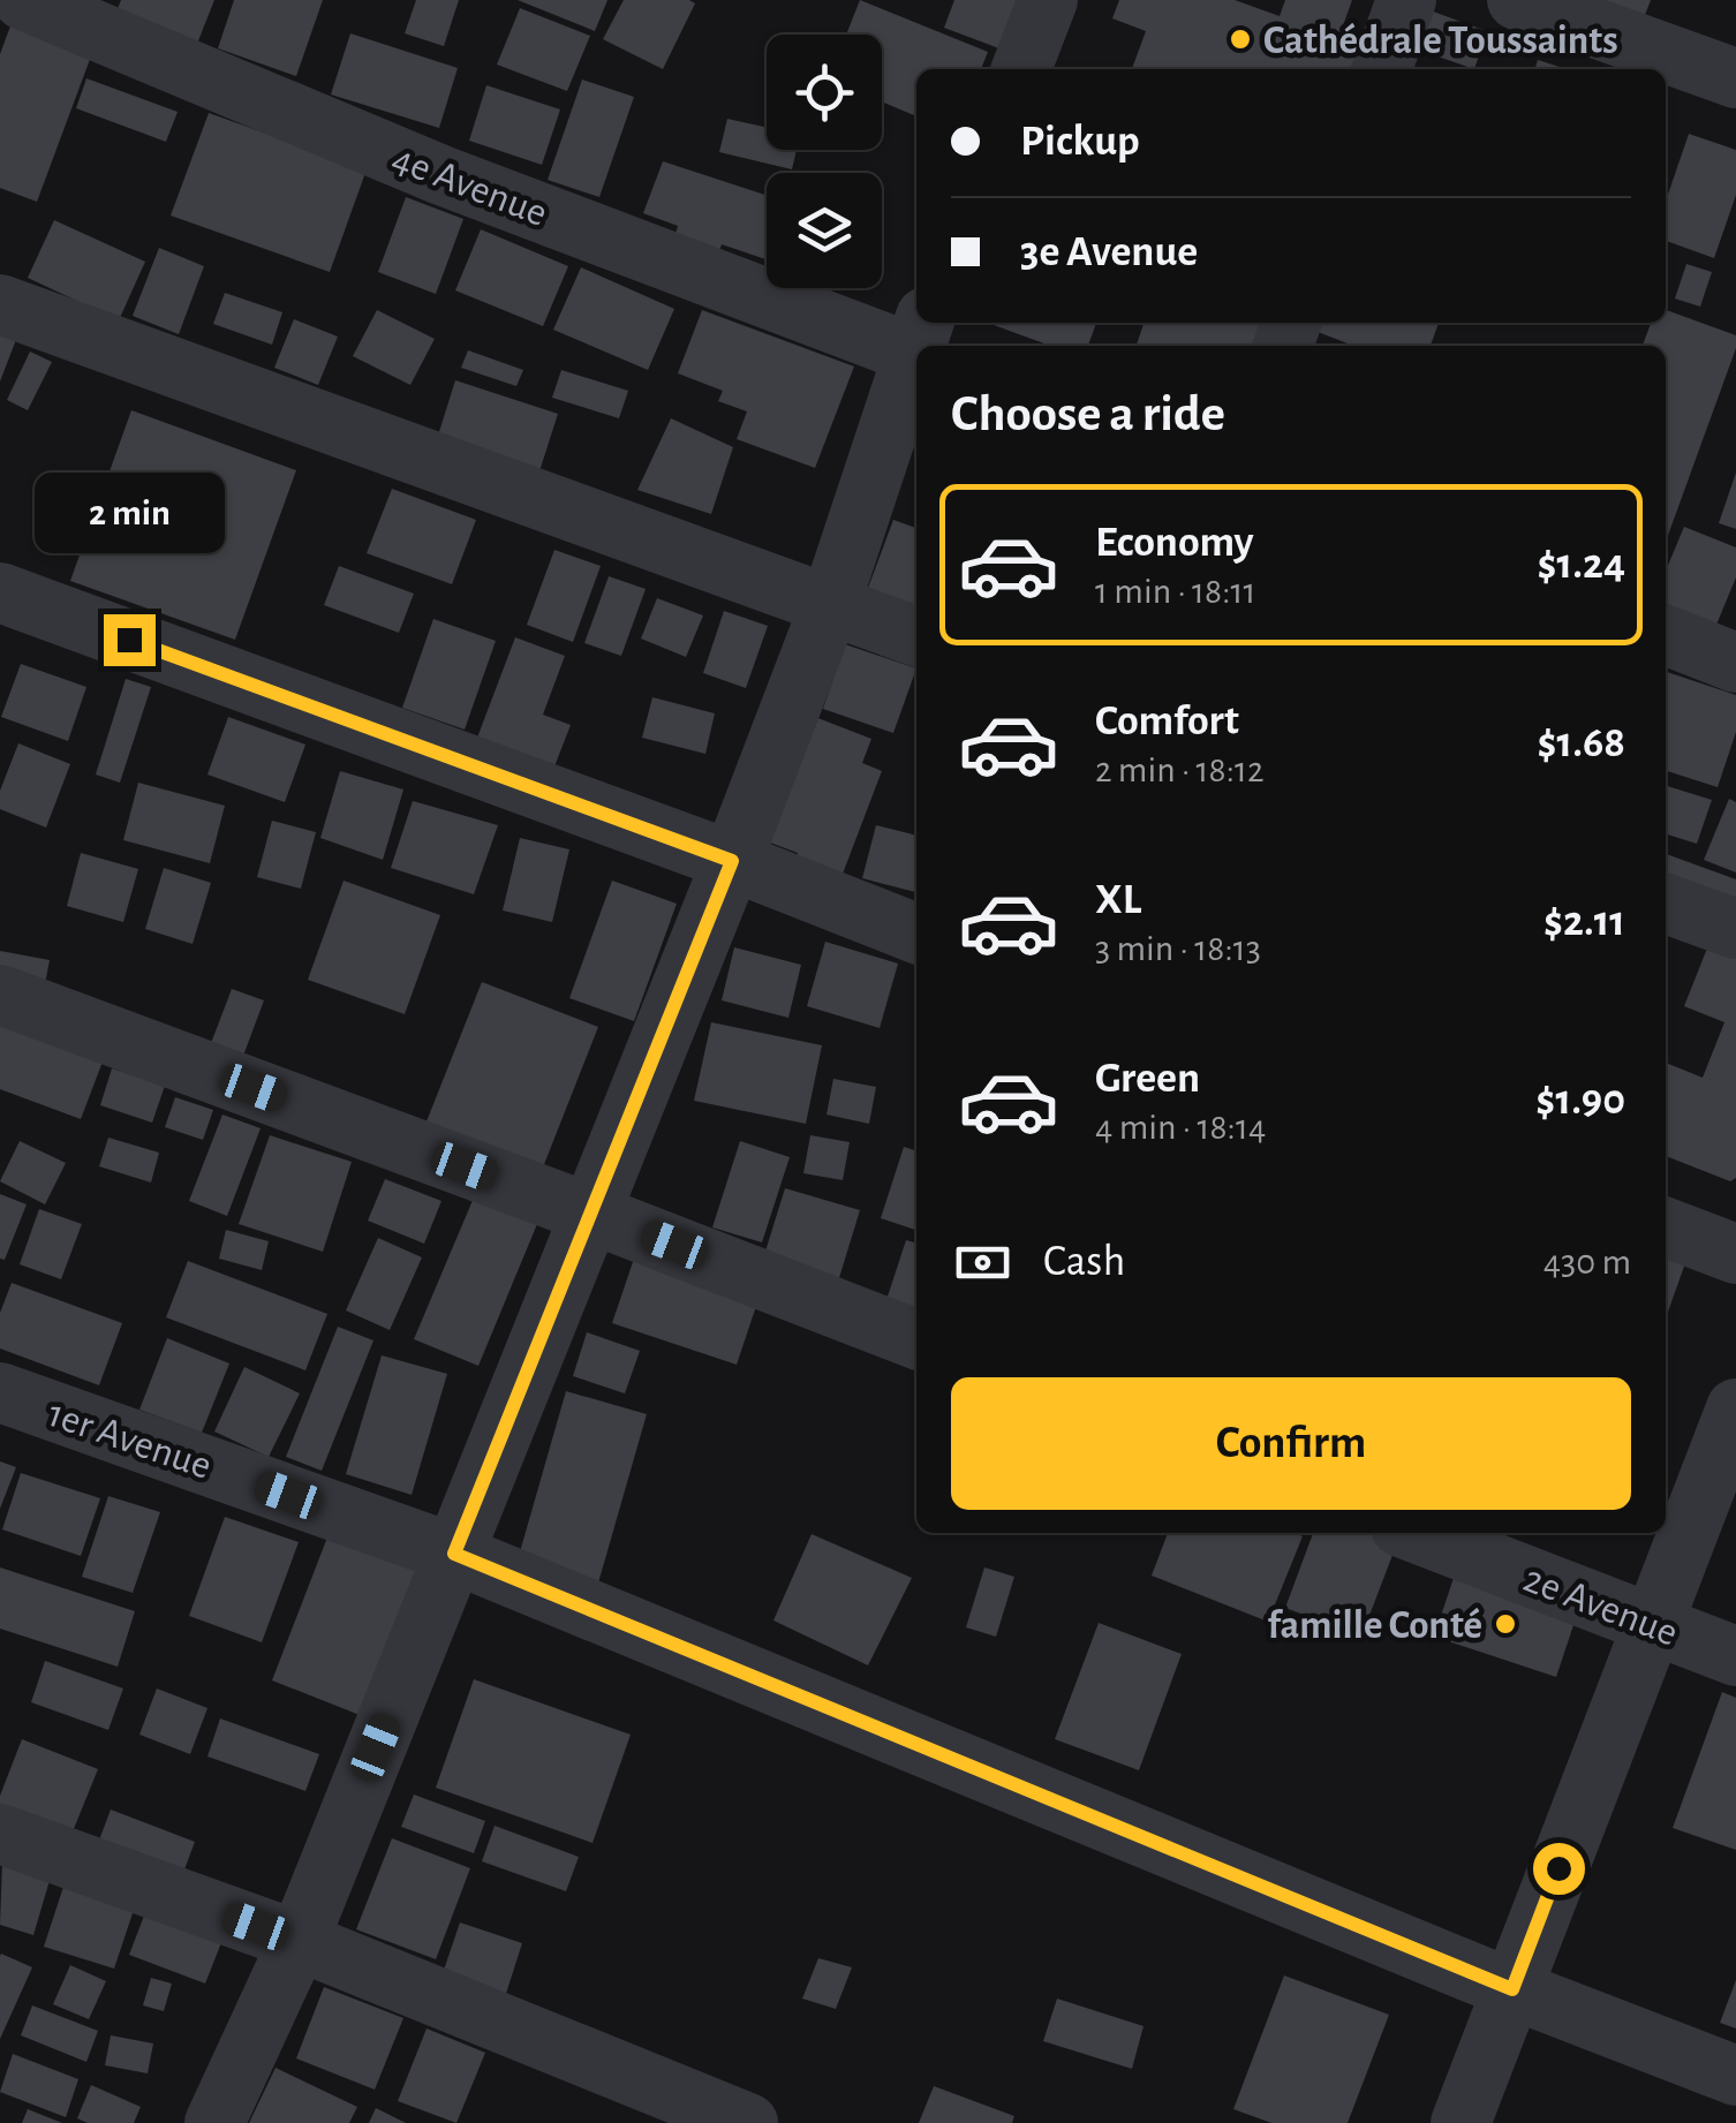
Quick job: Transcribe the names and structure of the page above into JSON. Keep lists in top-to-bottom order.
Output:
{
  "streets": {
    "street": ["4e Avenue", "1er Avenue", "2e Avenue"]
  },
  "places": ["Cathédrale Toussaints", "famille Conté"],
  "page": {
    "banner": ["Pickup", "3e Avenue"],
    "heading": "Choose a ride",
    "bubble": "2 min",
    "list": [
      {
        "name": "Economy",
        "note": "1 min · 18:11",
        "value": "$1.24"
      },
      {
        "name": "Comfort",
        "note": "2 min · 18:12",
        "value": "$1.68"
      },
      {
        "name": "XL",
        "note": "3 min · 18:13",
        "value": "$2.11"
      },
      {
        "name": "Green",
        "note": "4 min · 18:14",
        "value": "$1.90"
      }
    ],
    "pay": ["Cash", "430 m"],
    "buttons": "Confirm"
  }
}
